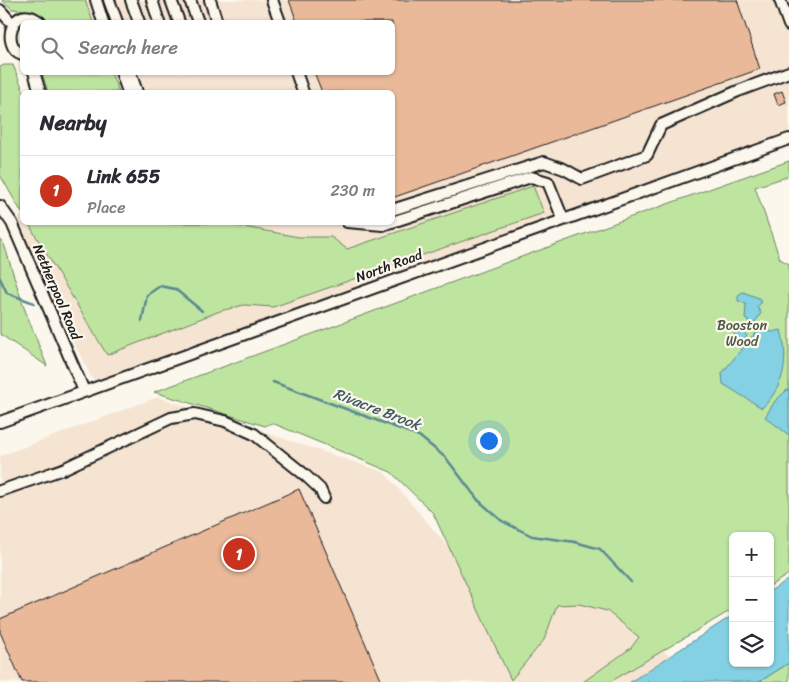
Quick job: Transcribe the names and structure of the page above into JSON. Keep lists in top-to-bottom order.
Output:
{
  "streets": {
    "street": ["North Road", "Netherpool Road"]
  },
  "crossings": [
    ["North Road", "Netherpool Road"]
  ],
  "water": ["Rivacre Brook"],
  "parks": ["Booston Wood"],
  "page": {
    "search": "Search here",
    "heading": "Nearby",
    "list": [
      {
        "mark": "1",
        "name": "Link 655",
        "note": "Place",
        "value": "230 m"
      }
    ],
    "map_buttons": ["+", "−"],
    "pins": "1"
  }
}
